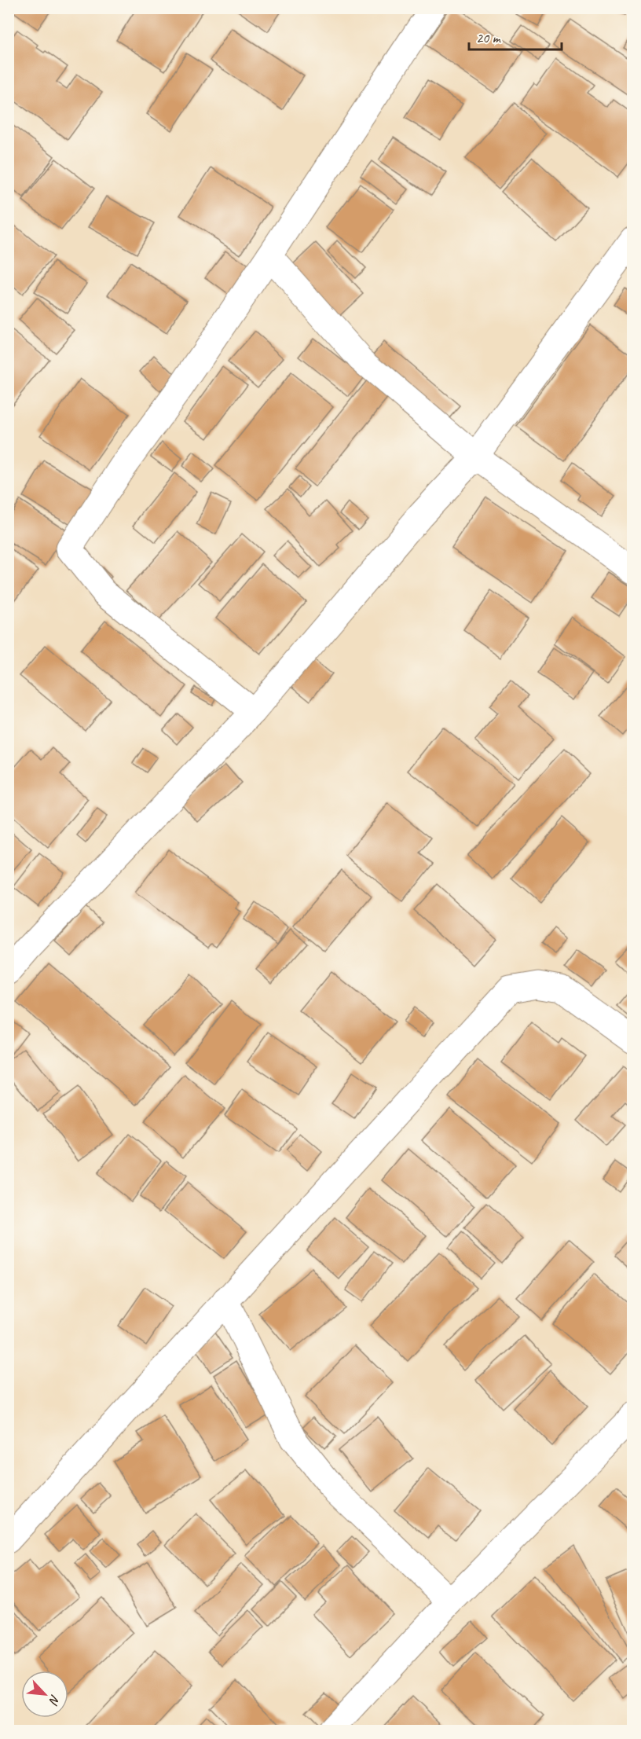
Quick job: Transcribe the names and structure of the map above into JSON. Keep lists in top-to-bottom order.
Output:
{
  "scale_bar": "20 m",
  "north": "bottom right"
}
